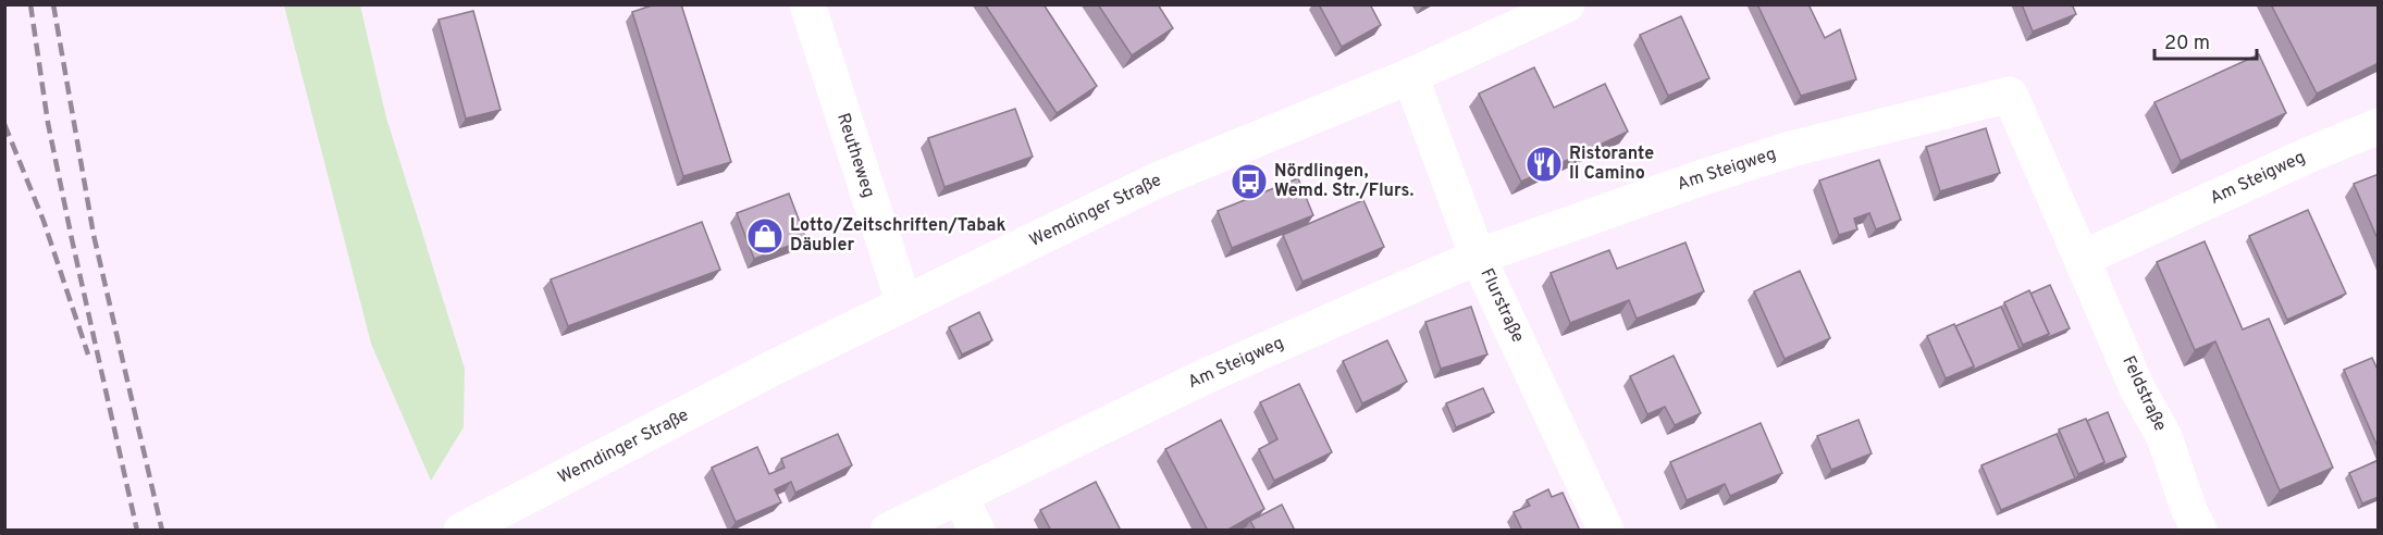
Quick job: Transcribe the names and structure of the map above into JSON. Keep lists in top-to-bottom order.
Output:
{
  "streets": {
    "street": [
      "Reutheweg",
      "Am Steigweg",
      "Wemdinger Straße",
      "Flurstraße",
      "Feldstraße"
    ]
  },
  "crossings": [
    ["Reutheweg", "Wemdinger Straße"],
    ["Am Steigweg", "Flurstraße"],
    ["Am Steigweg", "Feldstraße"],
    ["Wemdinger Straße", "Flurstraße"]
  ],
  "places": {
    "restaurant": ["Ristorante Il Camino"],
    "bus stop": ["Nördlingen, Wemd. Str./Flurs."],
    "shop": ["Lotto/Zeitschriften/Tabak Däubler"]
  },
  "scale_bar": "20 m"
}
